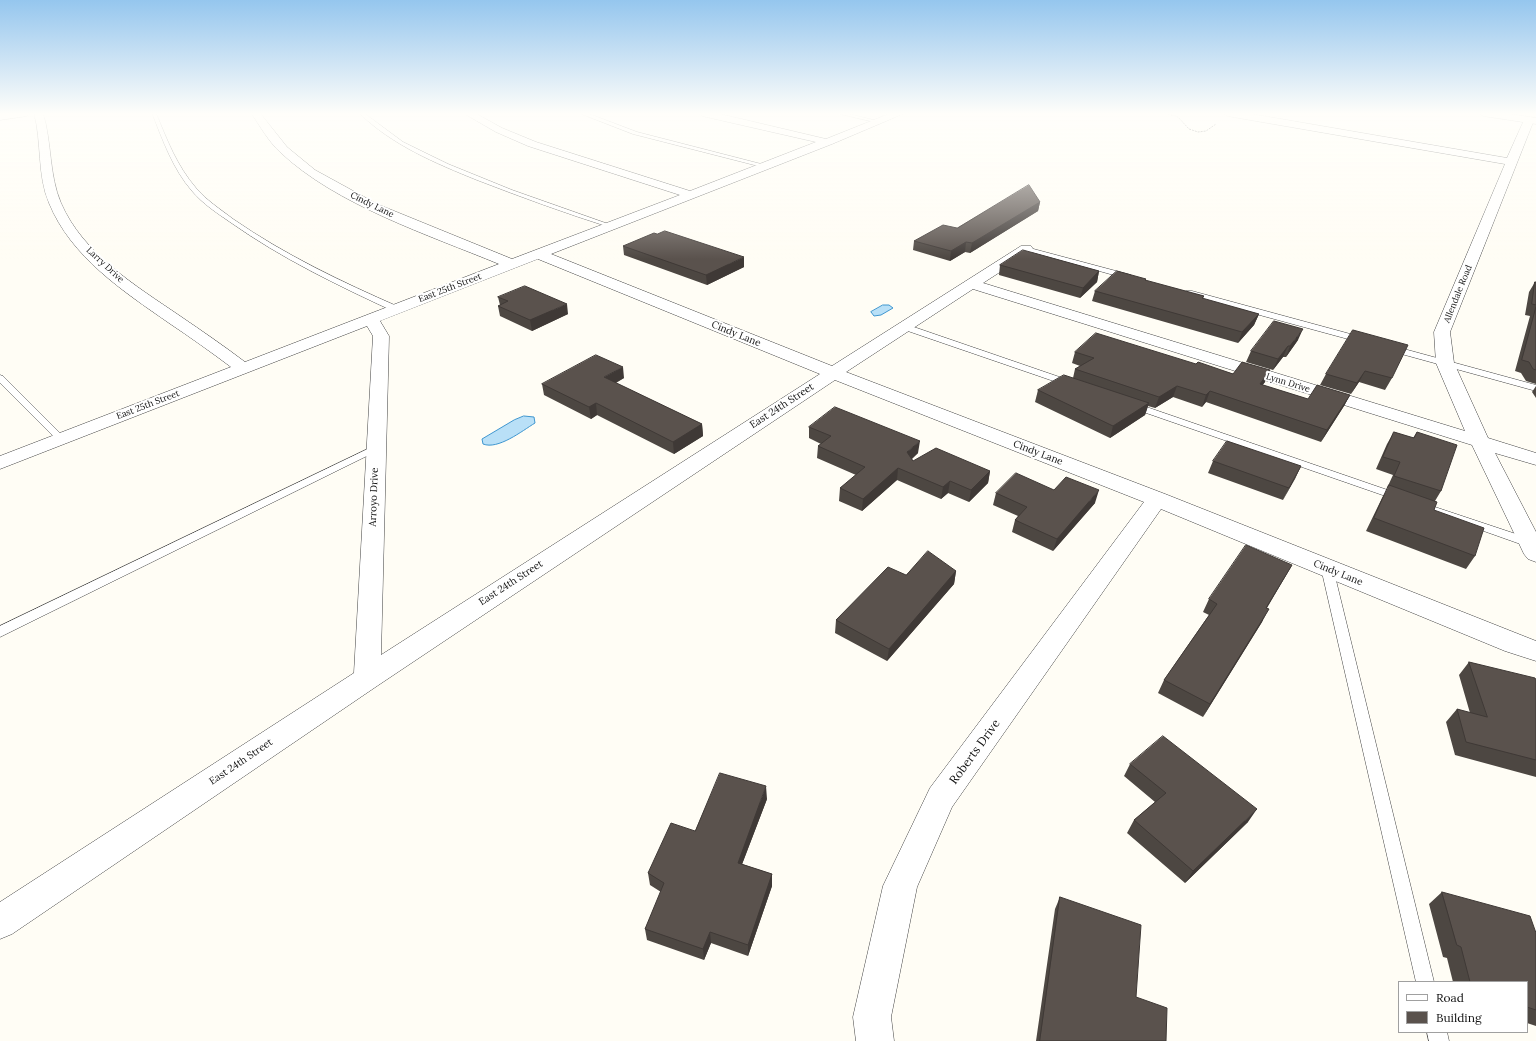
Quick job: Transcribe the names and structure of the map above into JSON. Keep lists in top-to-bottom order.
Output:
{
  "streets": {
    "street": [
      "Cindy Lane",
      "Larry Drive",
      "East 25th Street",
      "Allendale Road",
      "Lynn Drive",
      "East 24th Street",
      "Arroyo Drive",
      "Roberts Drive"
    ]
  },
  "crossings": [
    ["Cindy Lane", "East 25th Street"],
    ["Cindy Lane", "East 24th Street"],
    ["Cindy Lane", "Roberts Drive"],
    ["Larry Drive", "East 25th Street"],
    ["East 25th Street", "Arroyo Drive"],
    ["Allendale Road", "Lynn Drive"],
    ["Lynn Drive", "East 24th Street"],
    ["East 24th Street", "Arroyo Drive"]
  ],
  "legend": ["Road", "Building"]
}
